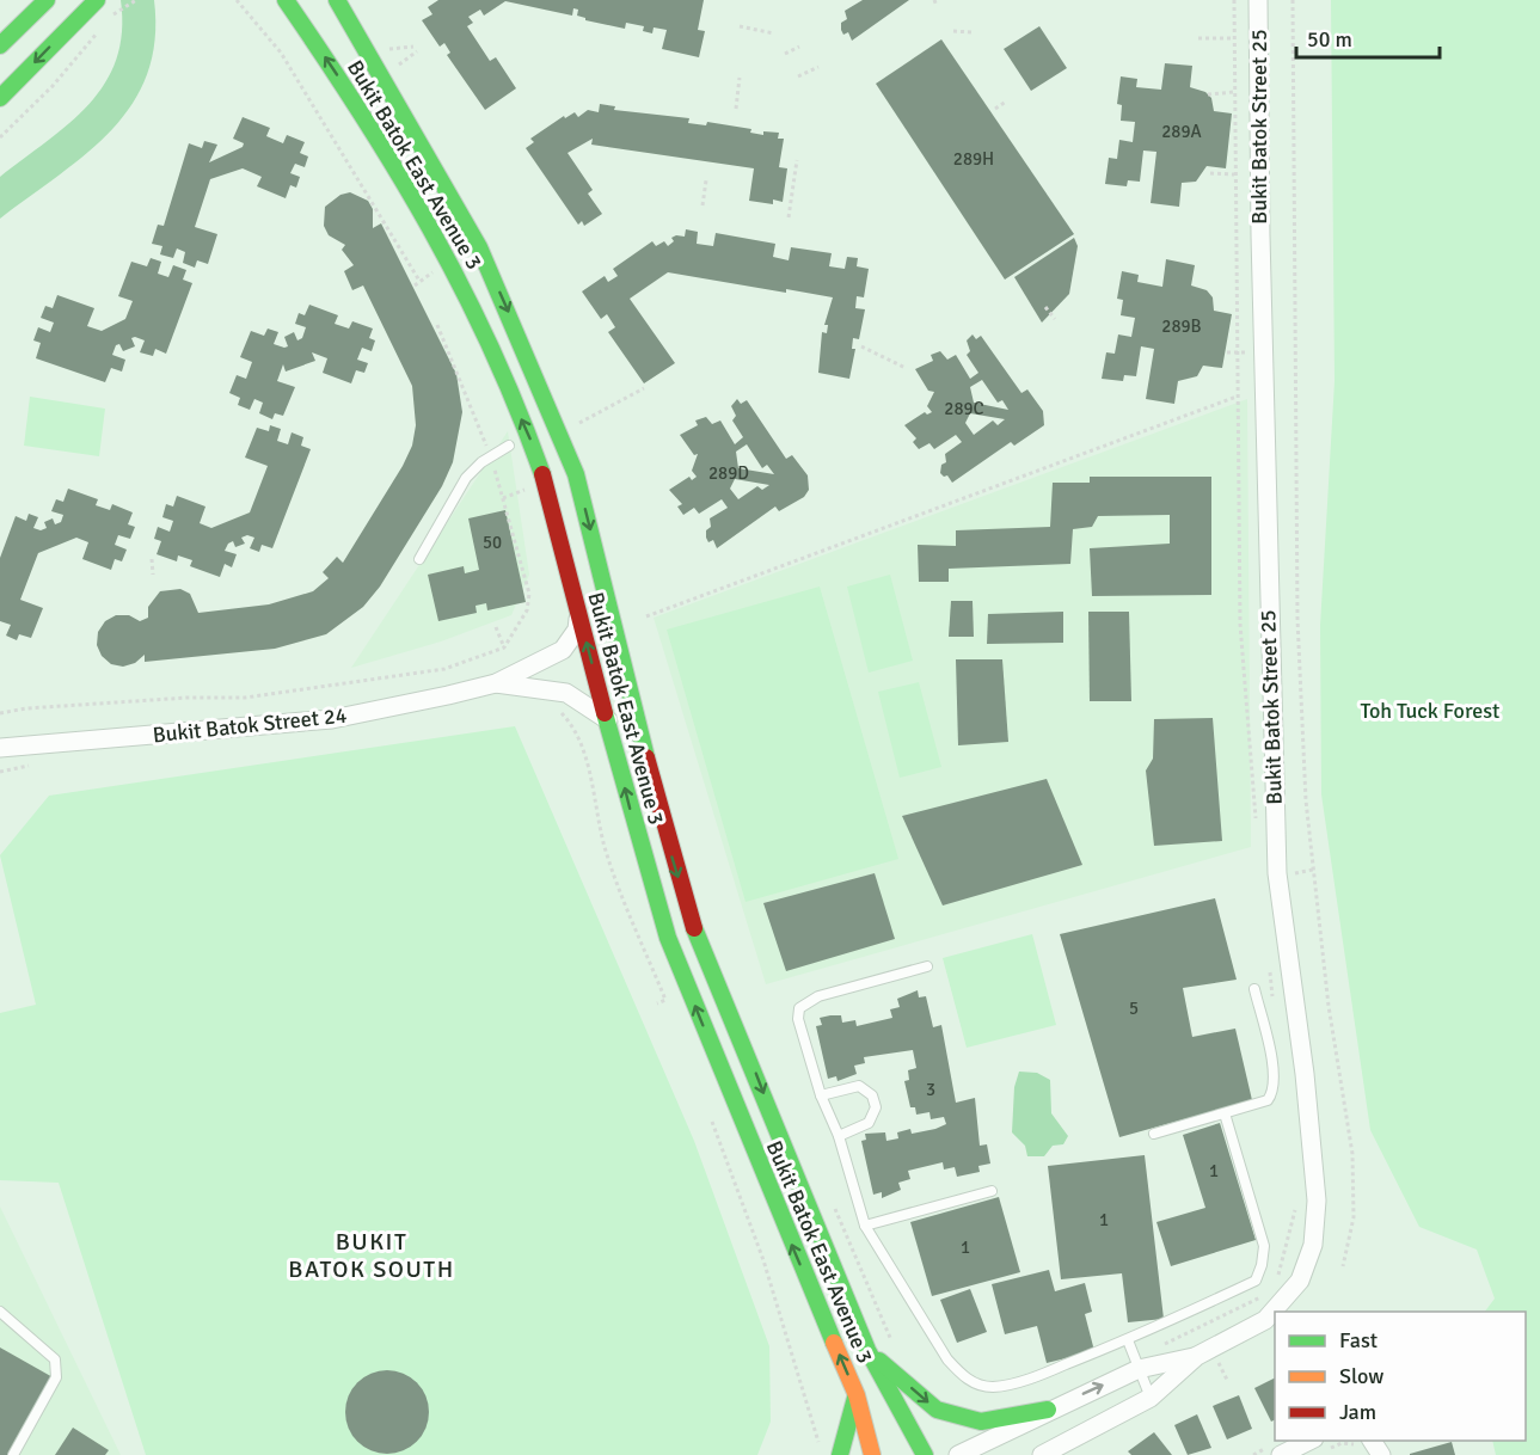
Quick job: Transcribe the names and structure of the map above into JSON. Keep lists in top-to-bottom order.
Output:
{
  "streets": {
    "main road": ["Bukit Batok East Avenue 3"],
    "street": ["Bukit Batok Street 25", "Bukit Batok Street 24"]
  },
  "crossings": [
    ["Bukit Batok East Avenue 3", "Bukit Batok Street 24"]
  ],
  "districts": ["BUKIT BATOK SOUTH"],
  "parks": ["Toh Tuck Forest"],
  "house_numbers": [
    "289A",
    "289H",
    "289B",
    "289C",
    "289D",
    "50",
    "5",
    "3",
    "1",
    "1",
    "1"
  ],
  "legend": ["Fast", "Slow", "Jam"],
  "scale_bar": "50 m"
}
